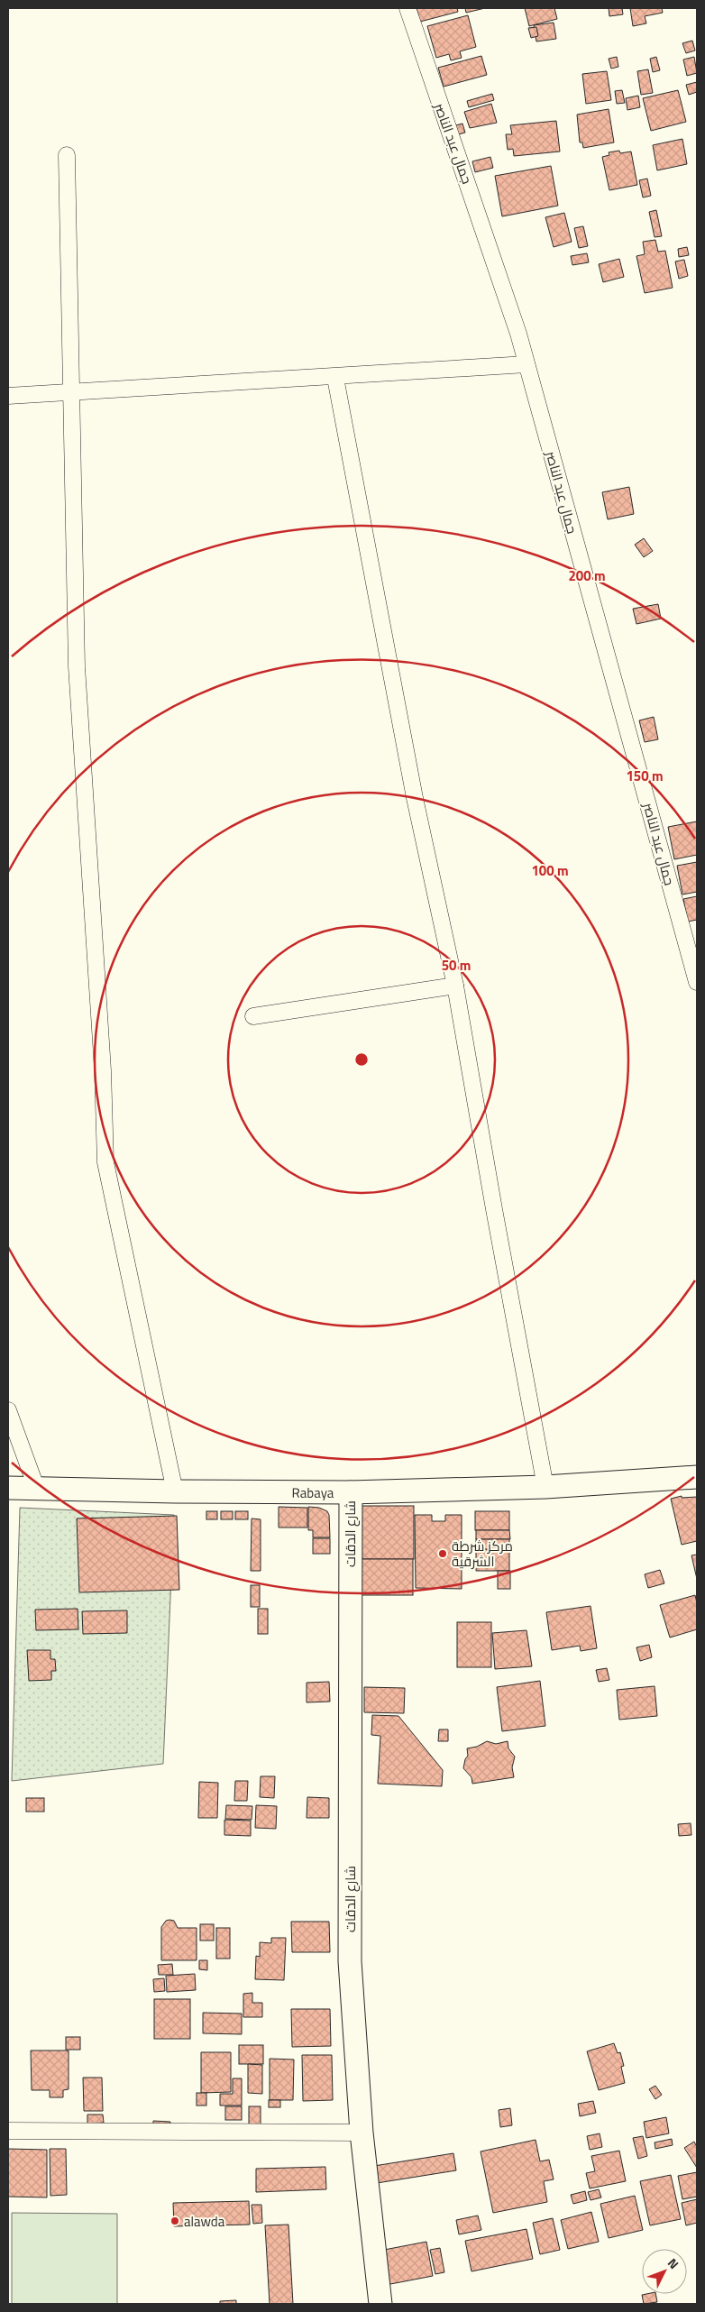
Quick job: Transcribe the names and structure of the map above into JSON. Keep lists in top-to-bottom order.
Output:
{
  "streets": {
    "street": ["جمال عبد الناصر", "Rabaya", "شارع الدقات"]
  },
  "crossings": [
    ["Rabaya", "شارع الدقات"]
  ],
  "places": ["مركز شرطة الشرقية", "alawda"],
  "north": "top right",
  "rings": [
    "200 m",
    "150 m",
    "100 m",
    "50 m"
  ]
}
